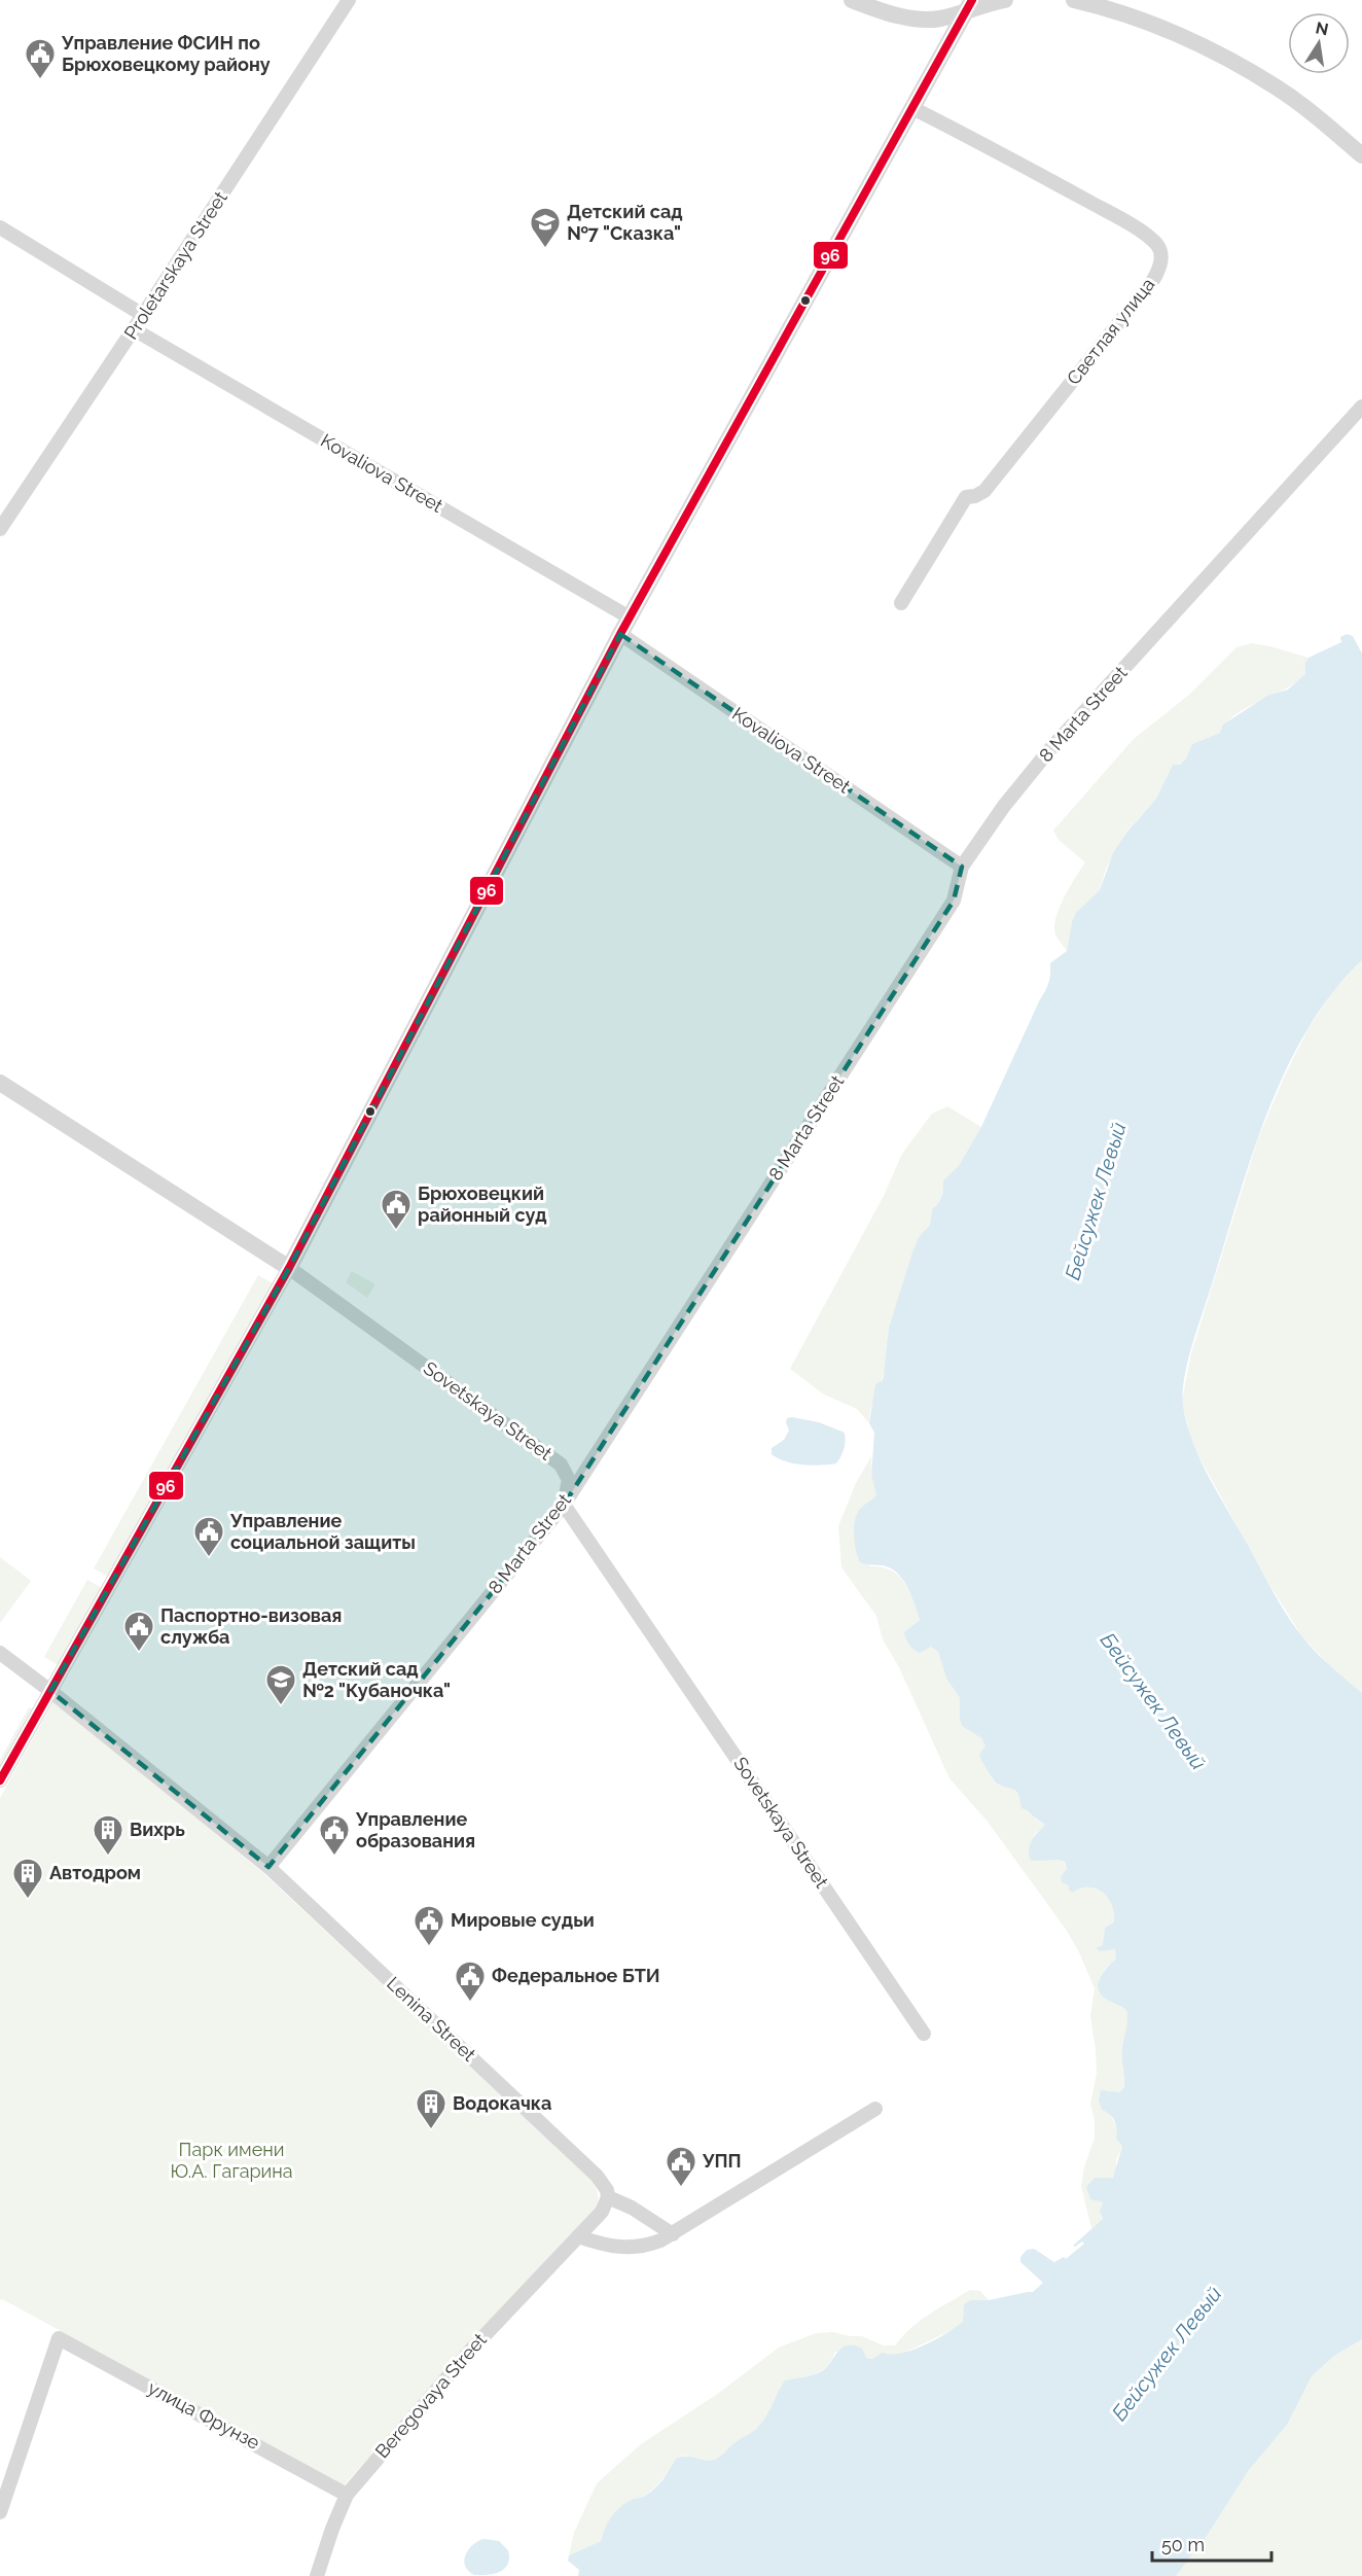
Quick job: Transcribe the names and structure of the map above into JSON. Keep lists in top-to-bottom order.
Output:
{
  "streets": {
    "street": [
      "Proletarskaya Street",
      "Светлая улица",
      "Kovaliova Street",
      "8 Marta Street",
      "Sovetskaya Street",
      "Lenina Street",
      "Beregovaya Street",
      "улица Фрунзе"
    ]
  },
  "crossings": [
    ["Proletarskaya Street", "Kovaliova Street"],
    ["Kovaliova Street", "8 Marta Street"],
    ["8 Marta Street", "Sovetskaya Street"],
    ["8 Marta Street", "Lenina Street"],
    ["Lenina Street", "Beregovaya Street"],
    ["Beregovaya Street", "улица Фрунзе"]
  ],
  "water": ["Бейсужек Левый"],
  "parks": ["Парк имени Ю.А. Гагарина"],
  "places": {
    "public building": [
      "Управление ФСИН по Брюховецкому району",
      "Брюховецкий районный суд",
      "Управление социальной защиты",
      "Паспортно-визовая служба",
      "Управление образования",
      "Мировые судьи",
      "Федеральное БТИ",
      "УПП"
    ],
    "school or university": ["Детский сад №7 \"Сказка\"", "Детский сад №2 \"Кубаночка\""],
    "building": ["Вихрь", "Автодром", "Водокачка"]
  },
  "lines": ["transit line 96"],
  "scale_bar": "50 m",
  "north": "top"
}
